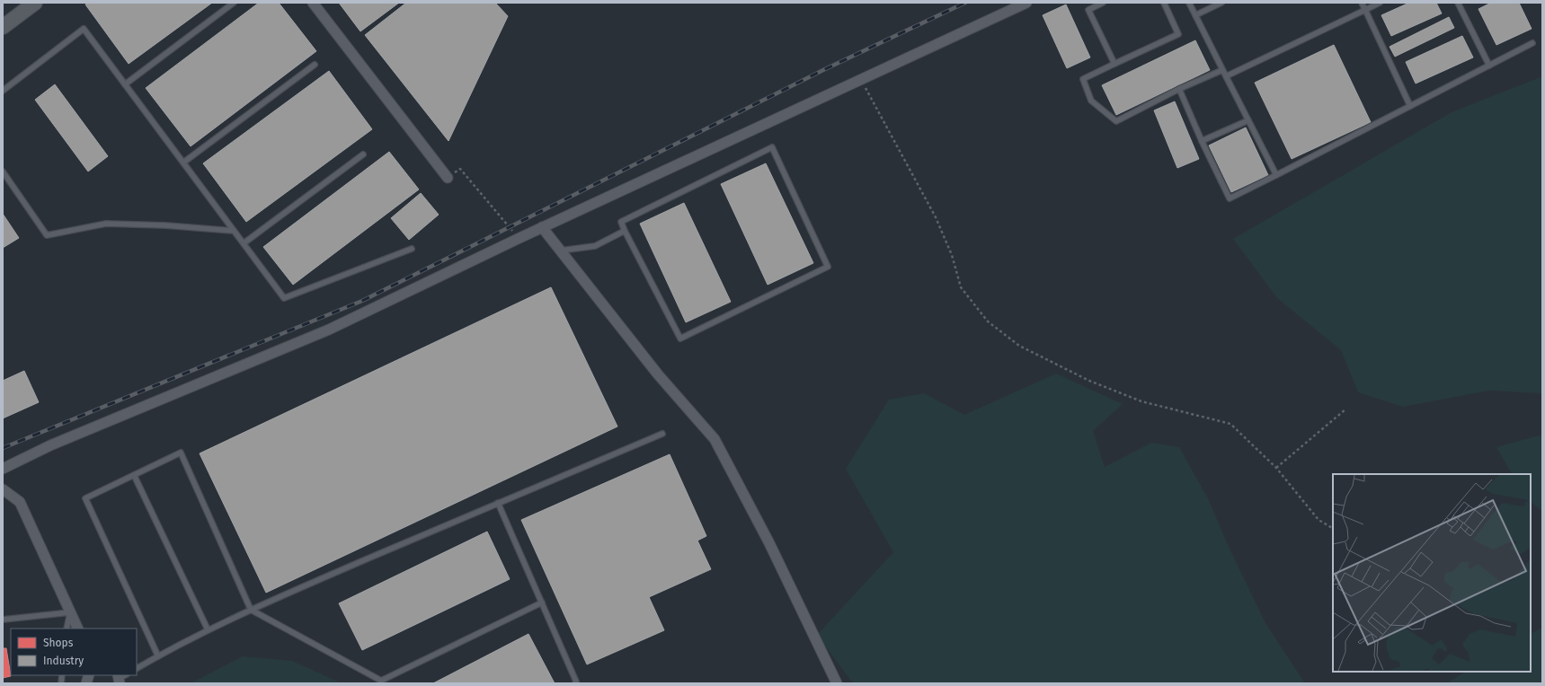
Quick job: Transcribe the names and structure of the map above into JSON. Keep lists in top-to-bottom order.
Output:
{
  "legend": ["Shops", "Industry"]
}
